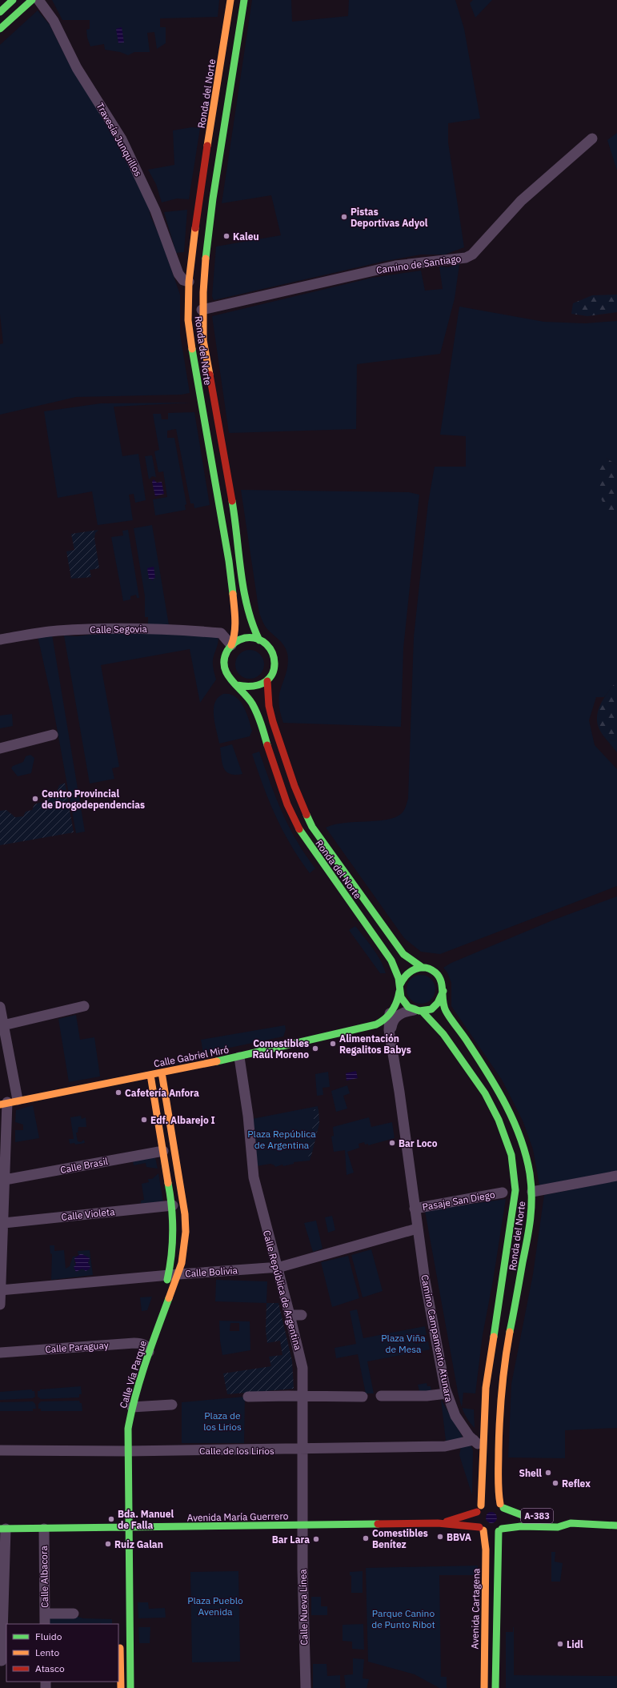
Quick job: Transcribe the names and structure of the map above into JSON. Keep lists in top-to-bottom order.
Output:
{
  "streets": {
    "main road": [
      "Ronda del Norte",
      "Calle Gabriel Miró",
      "Calle Vía Parque",
      "A-383",
      "Avenida María Guerrero",
      "Avenida Cartagena"
    ],
    "street": [
      "Travesía Junquillos",
      "Camino de Santiago",
      "Calle Segovia",
      "Calle Brasil",
      "Pasaje San Diego",
      "Calle Violeta",
      "Calle Bolivia",
      "Calle República de Argentina",
      "Camino Campamento Atunara",
      "Calle Paraguay",
      "Calle de los Lirios",
      "Calle Albacora",
      "Calle Nueva Línea"
    ]
  },
  "crossings": [
    ["Ronda del Norte", "Travesía Junquillos"],
    ["Ronda del Norte", "Camino de Santiago"],
    ["Ronda del Norte", "Calle Segovia"],
    ["Ronda del Norte", "Camino Campamento Atunara"],
    ["Ronda del Norte", "A-383"],
    ["Ronda del Norte", "Avenida María Guerrero"],
    ["Ronda del Norte", "Avenida Cartagena"],
    ["Calle Gabriel Miró", "Calle República de Argentina"],
    ["Calle Gabriel Miró", "Calle Vía Parque"],
    ["Calle Brasil", "Calle Vía Parque"],
    ["Pasaje San Diego", "Camino Campamento Atunara"],
    ["Calle Violeta", "Calle Vía Parque"],
    ["Calle Bolivia", "Calle República de Argentina"],
    ["Calle Bolivia", "Camino Campamento Atunara"],
    ["Calle Bolivia", "Calle Vía Parque"],
    ["Calle República de Argentina", "Calle de los Lirios"],
    ["Calle República de Argentina", "Avenida María Guerrero"],
    ["Calle República de Argentina", "Calle Nueva Línea"],
    ["Camino Campamento Atunara", "Calle de los Lirios"],
    ["Calle Paraguay", "Calle Vía Parque"],
    ["Calle Vía Parque", "Calle de los Lirios"],
    ["Calle Vía Parque", "Avenida María Guerrero"],
    ["A-383", "Avenida María Guerrero"],
    ["A-383", "Avenida Cartagena"],
    ["Avenida María Guerrero", "Calle Albacora"],
    ["Avenida María Guerrero", "Calle Nueva Línea"],
    ["Avenida María Guerrero", "Avenida Cartagena"]
  ],
  "parks": [
    "Plaza República de Argentina",
    "Plaza Viña de Mesa",
    "Plaza de los Lirios",
    "Plaza Pueblo Avenida",
    "Parque Canino de Punto Ribot"
  ],
  "places": [
    "Pistas Deportivas Adyol",
    "Kaleu",
    "Centro Provincial de Drogodependencias",
    "Alimentación Regalitos Babys",
    "Comestibles Raúl Moreno",
    "Cafetería Anfora",
    "Edf. Albarejo I",
    "Bar Loco",
    "Shell",
    "Reflex",
    "Bda. Manuel de Falla",
    "BBVA",
    "Comestibles Benítez",
    "Bar Lara",
    "Ruiz Galan",
    "Lidl"
  ],
  "legend": ["Fluido", "Lento", "Atasco"]
}
